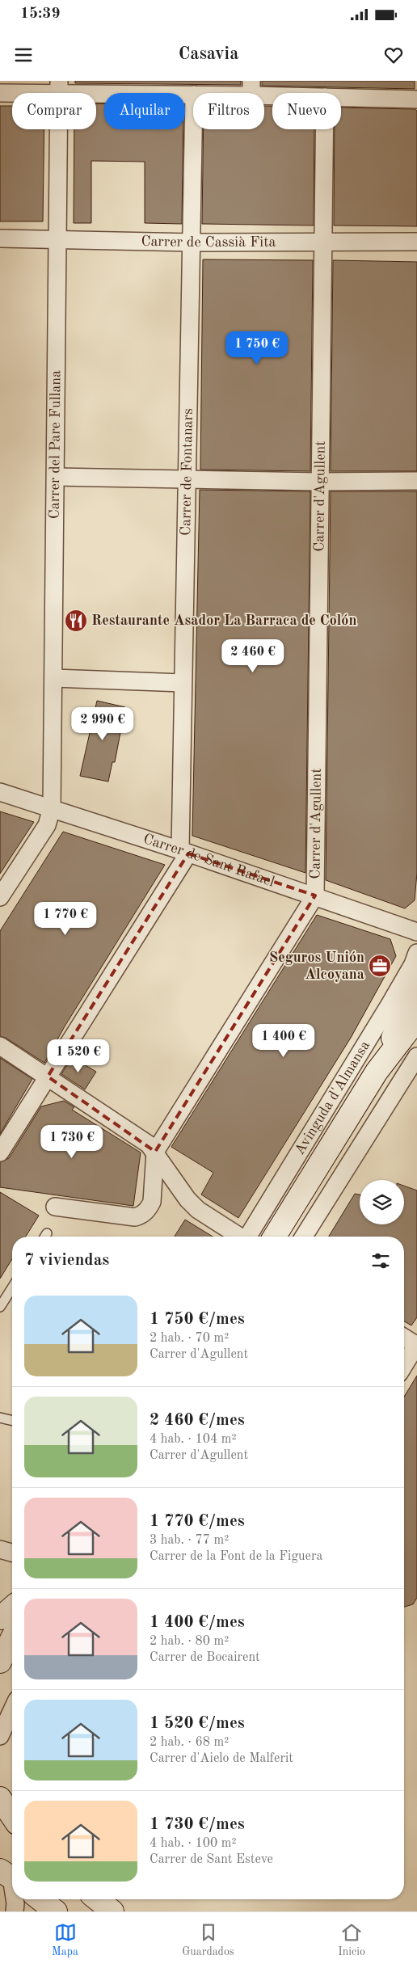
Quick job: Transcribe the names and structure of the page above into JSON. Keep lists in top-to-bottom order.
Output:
{
  "streets": {
    "street": [
      "Carrer de Cassià Fita",
      "Carrer del Pare Fullana",
      "Carrer de Fontanars",
      "Carrer d'Agullent",
      "Carrer de Sant Rafael",
      "Avinguda d'Almansa"
    ]
  },
  "crossings": [
    ["Carrer de Cassià Fita", "Carrer del Pare Fullana"],
    ["Carrer de Cassià Fita", "Carrer de Fontanars"],
    ["Carrer de Cassià Fita", "Carrer d'Agullent"],
    ["Carrer del Pare Fullana", "Carrer de Sant Rafael"],
    ["Carrer de Fontanars", "Carrer de Sant Rafael"],
    ["Carrer d'Agullent", "Carrer de Sant Rafael"]
  ],
  "places": {
    "restaurant": ["Restaurante Asador La Barraca de Colón"],
    "office": ["Seguros Unión Alcoyana"]
  },
  "page": {
    "status": "15:39",
    "header": "Casavia",
    "chip": [
      "Comprar",
      "Alquilar",
      "Filtros",
      "Nuevo"
    ],
    "price": [
      "1 750 €",
      "2 460 €",
      "2 990 €",
      "1 770 €",
      "1 400 €",
      "1 520 €",
      "1 730 €"
    ],
    "heading": "7 viviendas",
    "list": [
      {
        "name": "1 750 €/mes",
        "note": "2 hab. · 70 m² · Carrer d'Agullent"
      },
      {
        "name": "2 460 €/mes",
        "note": "4 hab. · 104 m² · Carrer d'Agullent"
      },
      {
        "name": "1 770 €/mes",
        "note": "3 hab. · 77 m² · Carrer de la Font de la Figuera"
      },
      {
        "name": "1 400 €/mes",
        "note": "2 hab. · 80 m² · Carrer de Bocairent"
      },
      {
        "name": "1 520 €/mes",
        "note": "2 hab. · 68 m² · Carrer d'Aielo de Malferit"
      },
      {
        "name": "1 730 €/mes",
        "note": "4 hab. · 100 m² · Carrer de Sant Esteve"
      }
    ],
    "tabs": ["Mapa", "Guardados", "Inicio"]
  }
}
